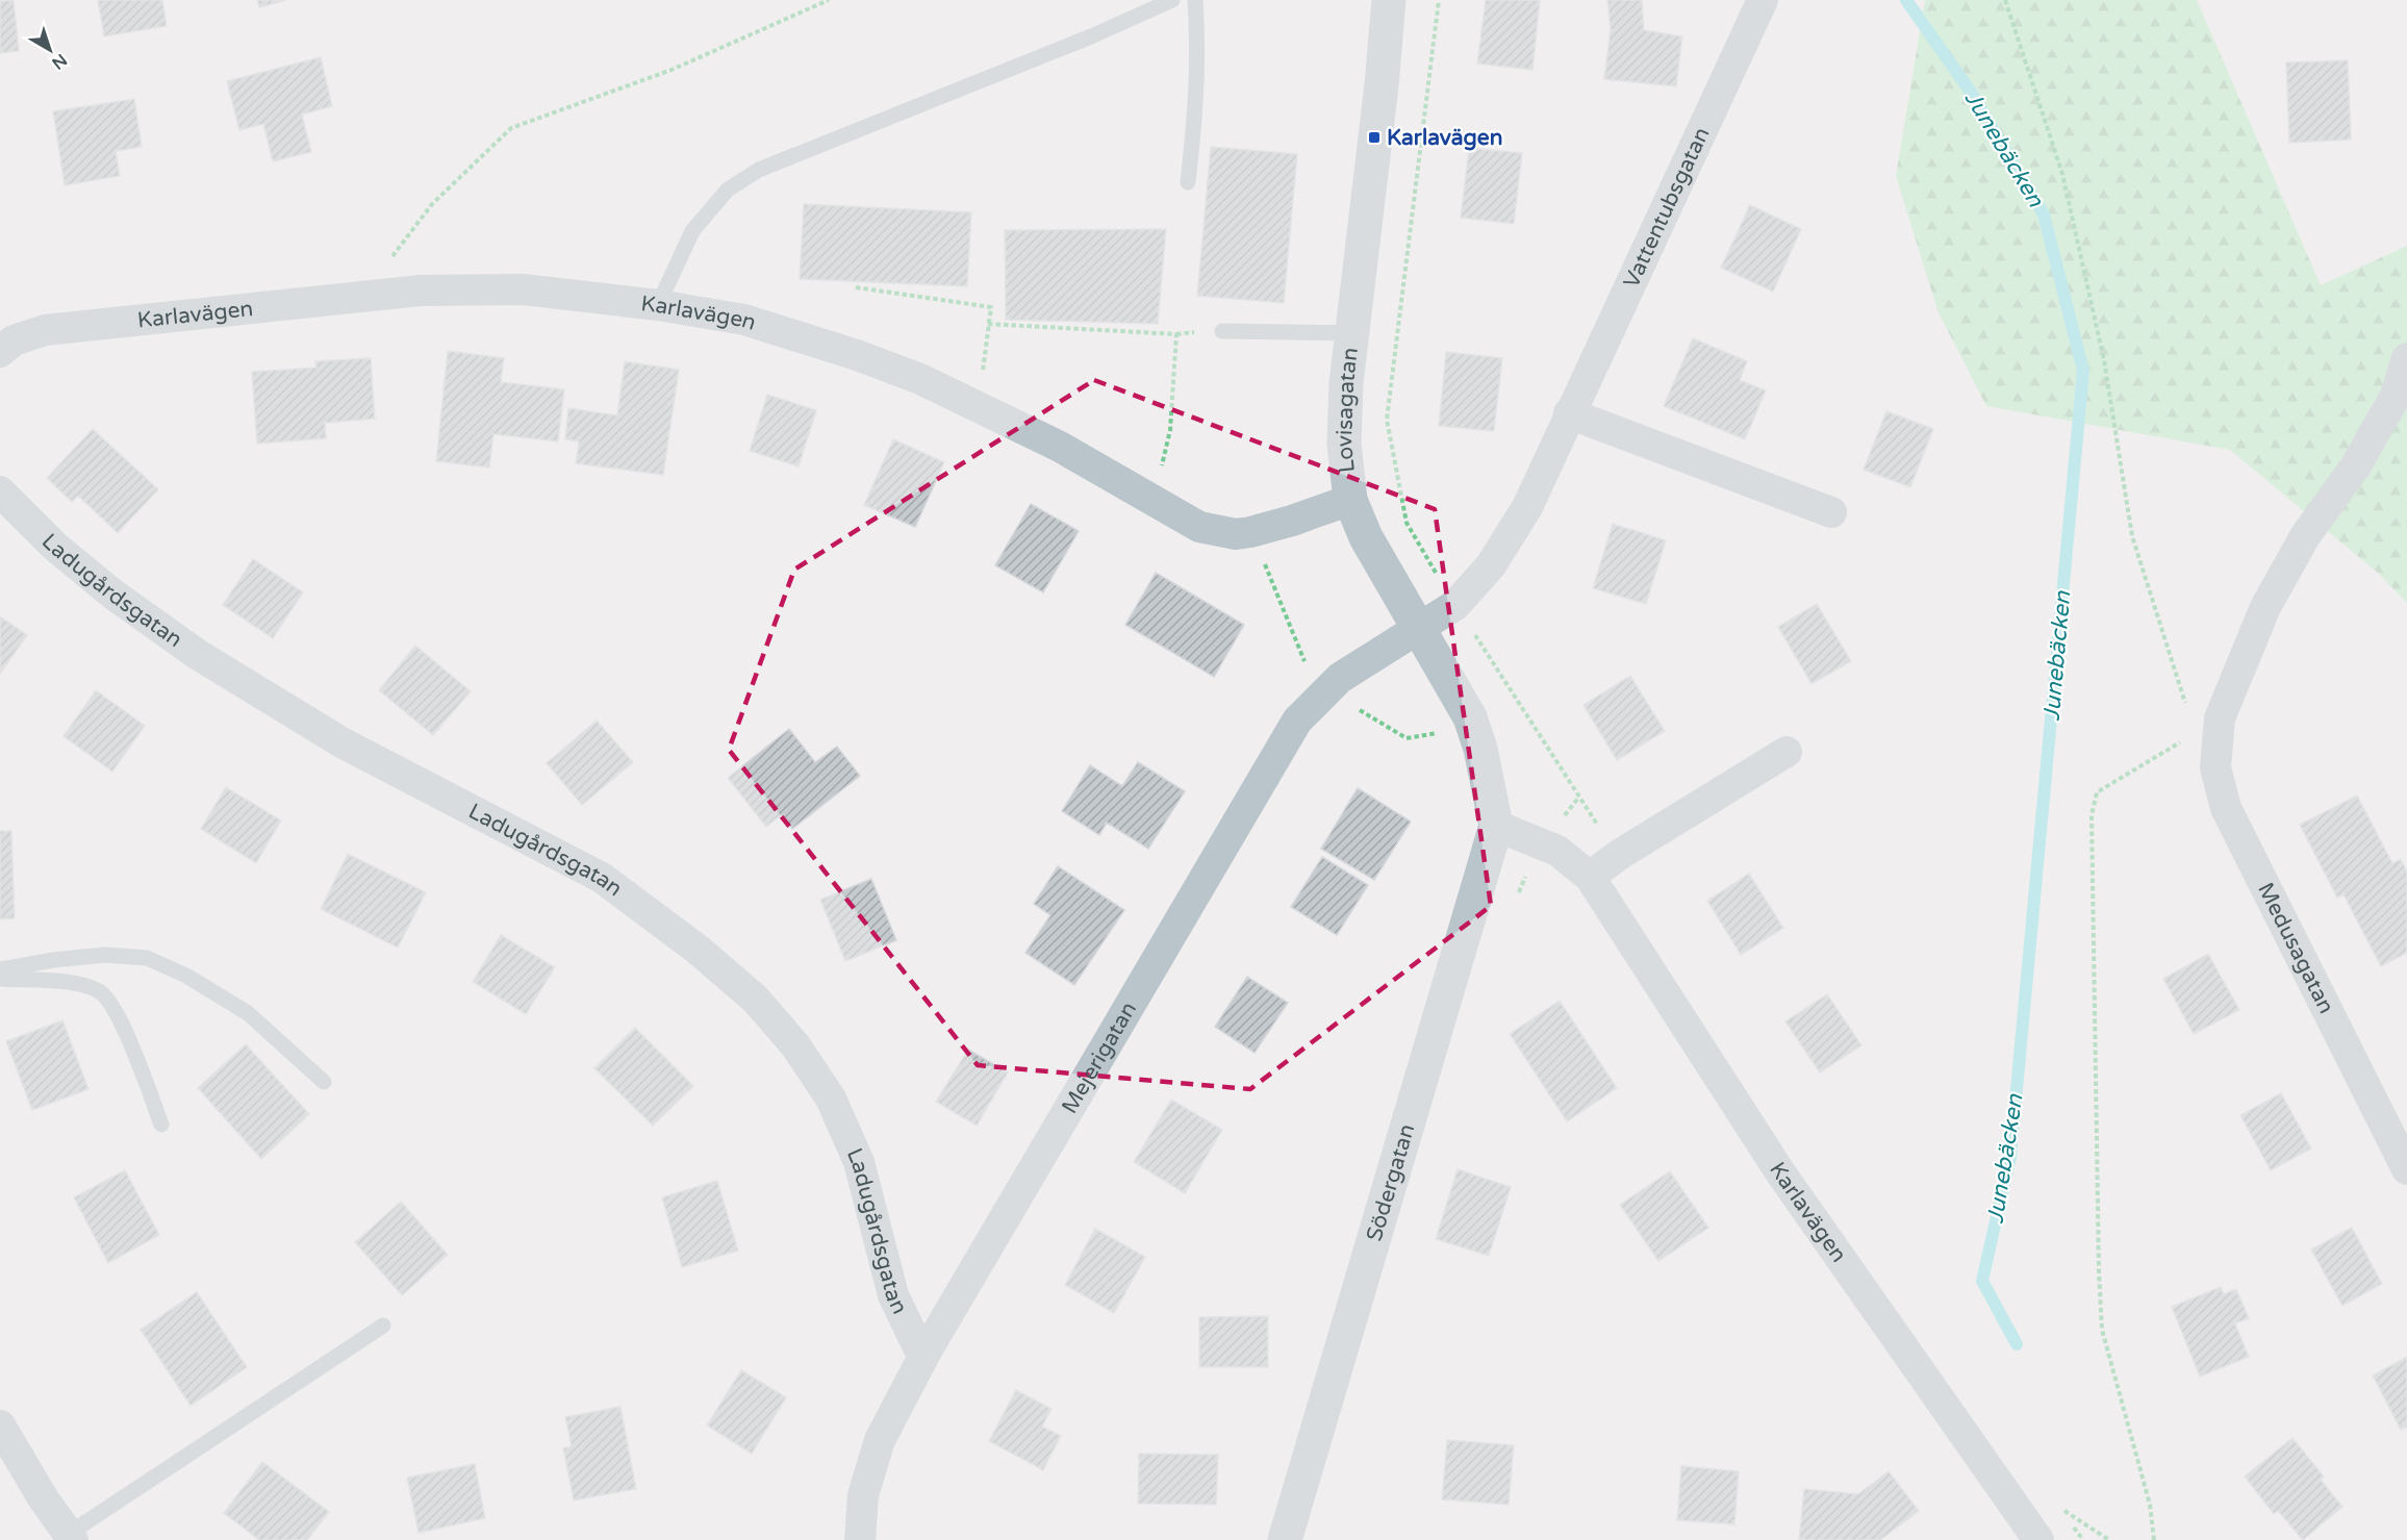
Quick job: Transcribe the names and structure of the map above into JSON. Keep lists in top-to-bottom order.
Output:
{
  "streets": {
    "street": [
      "Vattentubsgatan",
      "Karlavägen",
      "Lovisagatan",
      "Ladugårdsgatan",
      "Medusagatan",
      "Mejerigatan",
      "Södergatan"
    ]
  },
  "crossings": [
    ["Vattentubsgatan", "Lovisagatan"],
    ["Vattentubsgatan", "Mejerigatan"],
    ["Karlavägen", "Lovisagatan"],
    ["Karlavägen", "Södergatan"],
    ["Lovisagatan", "Mejerigatan"],
    ["Lovisagatan", "Södergatan"],
    ["Ladugårdsgatan", "Mejerigatan"]
  ],
  "water": ["Junebäcken"],
  "places": {
    "transit": ["Karlavägen"]
  },
  "north": "bottom right"
}
